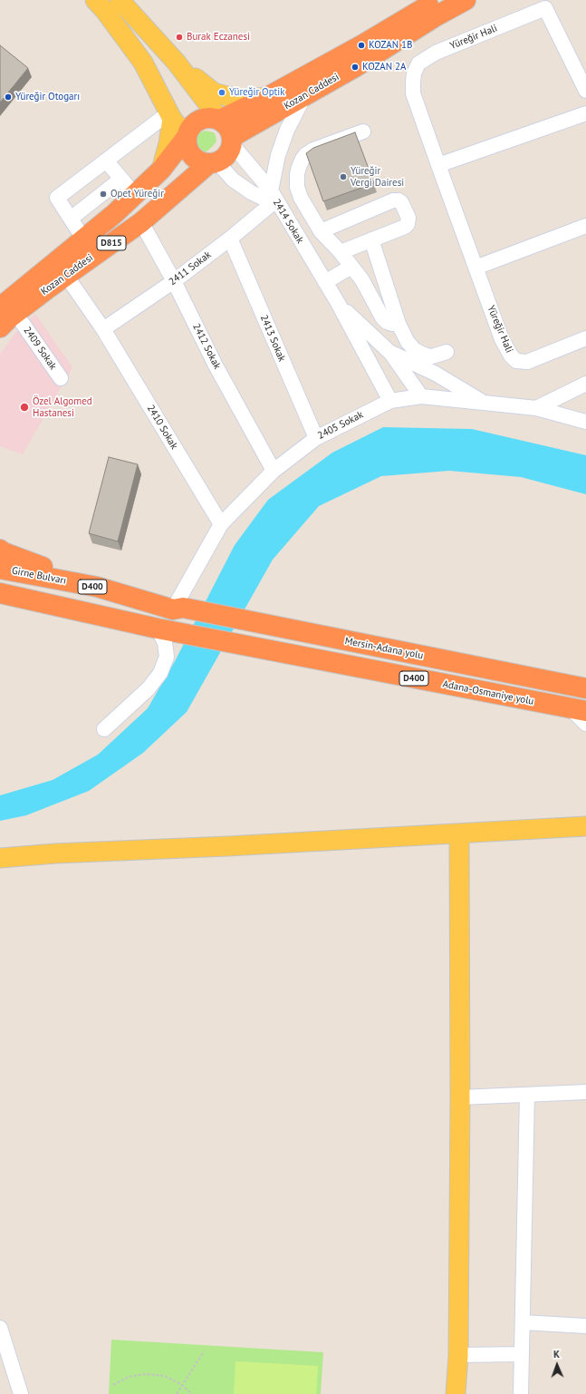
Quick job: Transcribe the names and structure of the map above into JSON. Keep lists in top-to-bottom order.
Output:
{
  "streets": {
    "highway": [
      "Kozan Caddesi",
      "D815",
      "Girne Bulvarı",
      "D400",
      "Mersin-Adana yolu",
      "Adana-Osmaniye yolu"
    ],
    "street": [
      "Yüreğir Hali",
      "2414 Sokak",
      "2411 Sokak",
      "2413 Sokak",
      "2412 Sokak",
      "2409 Sokak",
      "2405 Sokak",
      "2410 Sokak"
    ]
  },
  "crossings": [
    ["Kozan Caddesi", "2414 Sokak"],
    ["Kozan Caddesi", "D815"],
    ["Kozan Caddesi", "2412 Sokak"],
    ["Kozan Caddesi", "2409 Sokak"],
    ["Kozan Caddesi", "2410 Sokak"],
    ["2414 Sokak", "D815"],
    ["2414 Sokak", "2411 Sokak"],
    ["2414 Sokak", "2405 Sokak"],
    ["2411 Sokak", "2413 Sokak"],
    ["2411 Sokak", "2412 Sokak"],
    ["2411 Sokak", "2410 Sokak"],
    ["2413 Sokak", "2405 Sokak"],
    ["2412 Sokak", "2405 Sokak"],
    ["2405 Sokak", "2410 Sokak"],
    ["2405 Sokak", "Girne Bulvarı"],
    ["2405 Sokak", "Mersin-Adana yolu"],
    ["Girne Bulvarı", "Mersin-Adana yolu"],
    ["D400", "Adana-Osmaniye yolu"]
  ],
  "places": [
    "Burak Eczanesi",
    "KOZAN 1B",
    "KOZAN 2A",
    "Yüreğir Optik",
    "Yüreğir Otogarı",
    "Yüreğir Vergi Dairesi",
    "Opet Yüreğir",
    "Özel Algomed Hastanesi"
  ],
  "north": "top"
}
